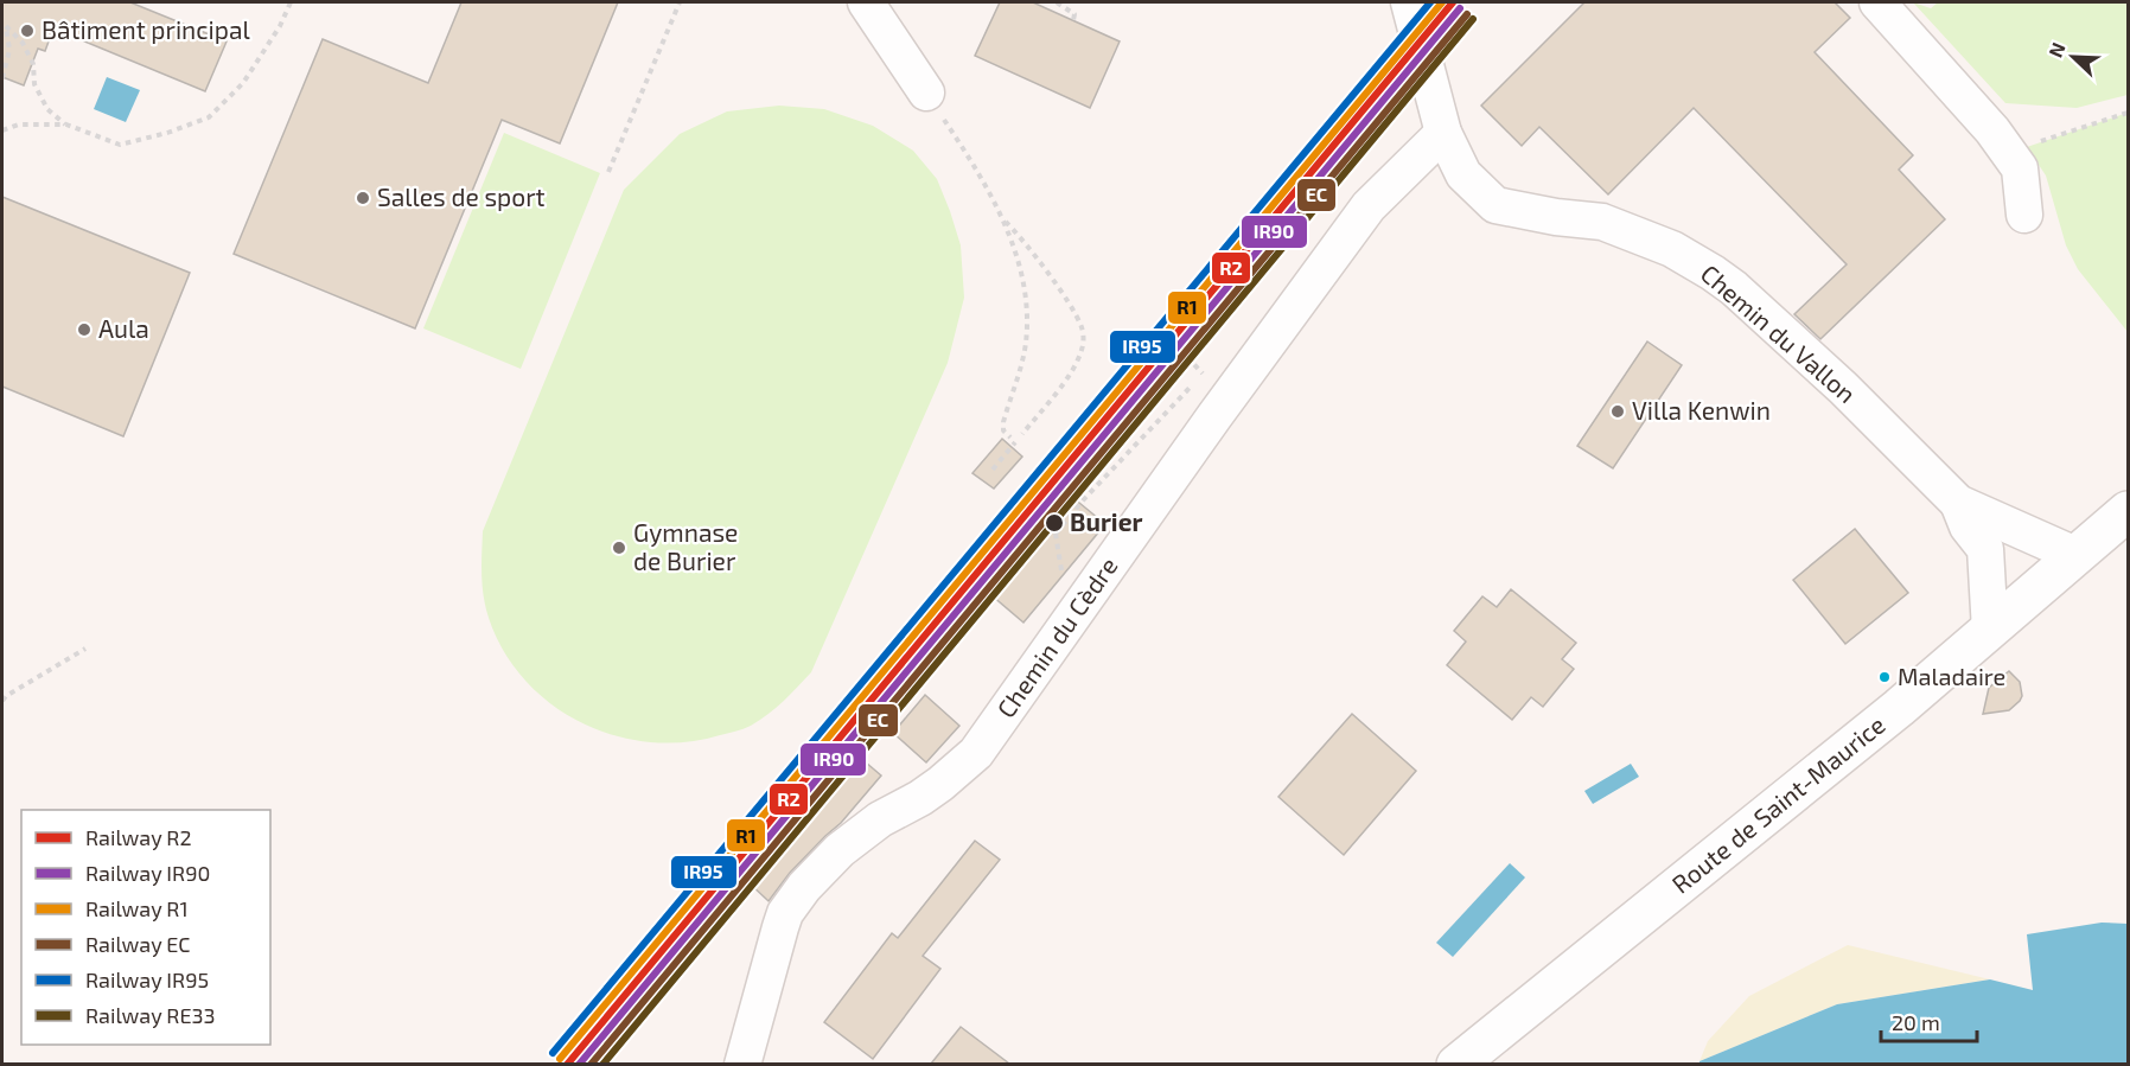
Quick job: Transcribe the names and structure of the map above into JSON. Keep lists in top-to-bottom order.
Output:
{
  "streets": {
    "main road": ["Route de Saint-Maurice"],
    "street": ["Chemin du Vallon", "Chemin du Cèdre"]
  },
  "crossings": [
    ["Chemin du Vallon", "Chemin du Cèdre"],
    ["Chemin du Vallon", "Route de Saint-Maurice"]
  ],
  "places": [
    "Bâtiment principal",
    "Salles de sport",
    "Aula",
    "Villa Kenwin",
    "Burier",
    "Gymnase de Burier",
    "Maladaire"
  ],
  "lines": [
    "rail line R2",
    "rail line R1",
    "rail line IR95",
    "rail line IR90",
    "rail line EC",
    "rail line RE33"
  ],
  "legend": [
    "Railway R2",
    "Railway IR90",
    "Railway R1",
    "Railway EC",
    "Railway IR95",
    "Railway RE33"
  ],
  "scale_bar": "20 m",
  "north": "top left"
}
